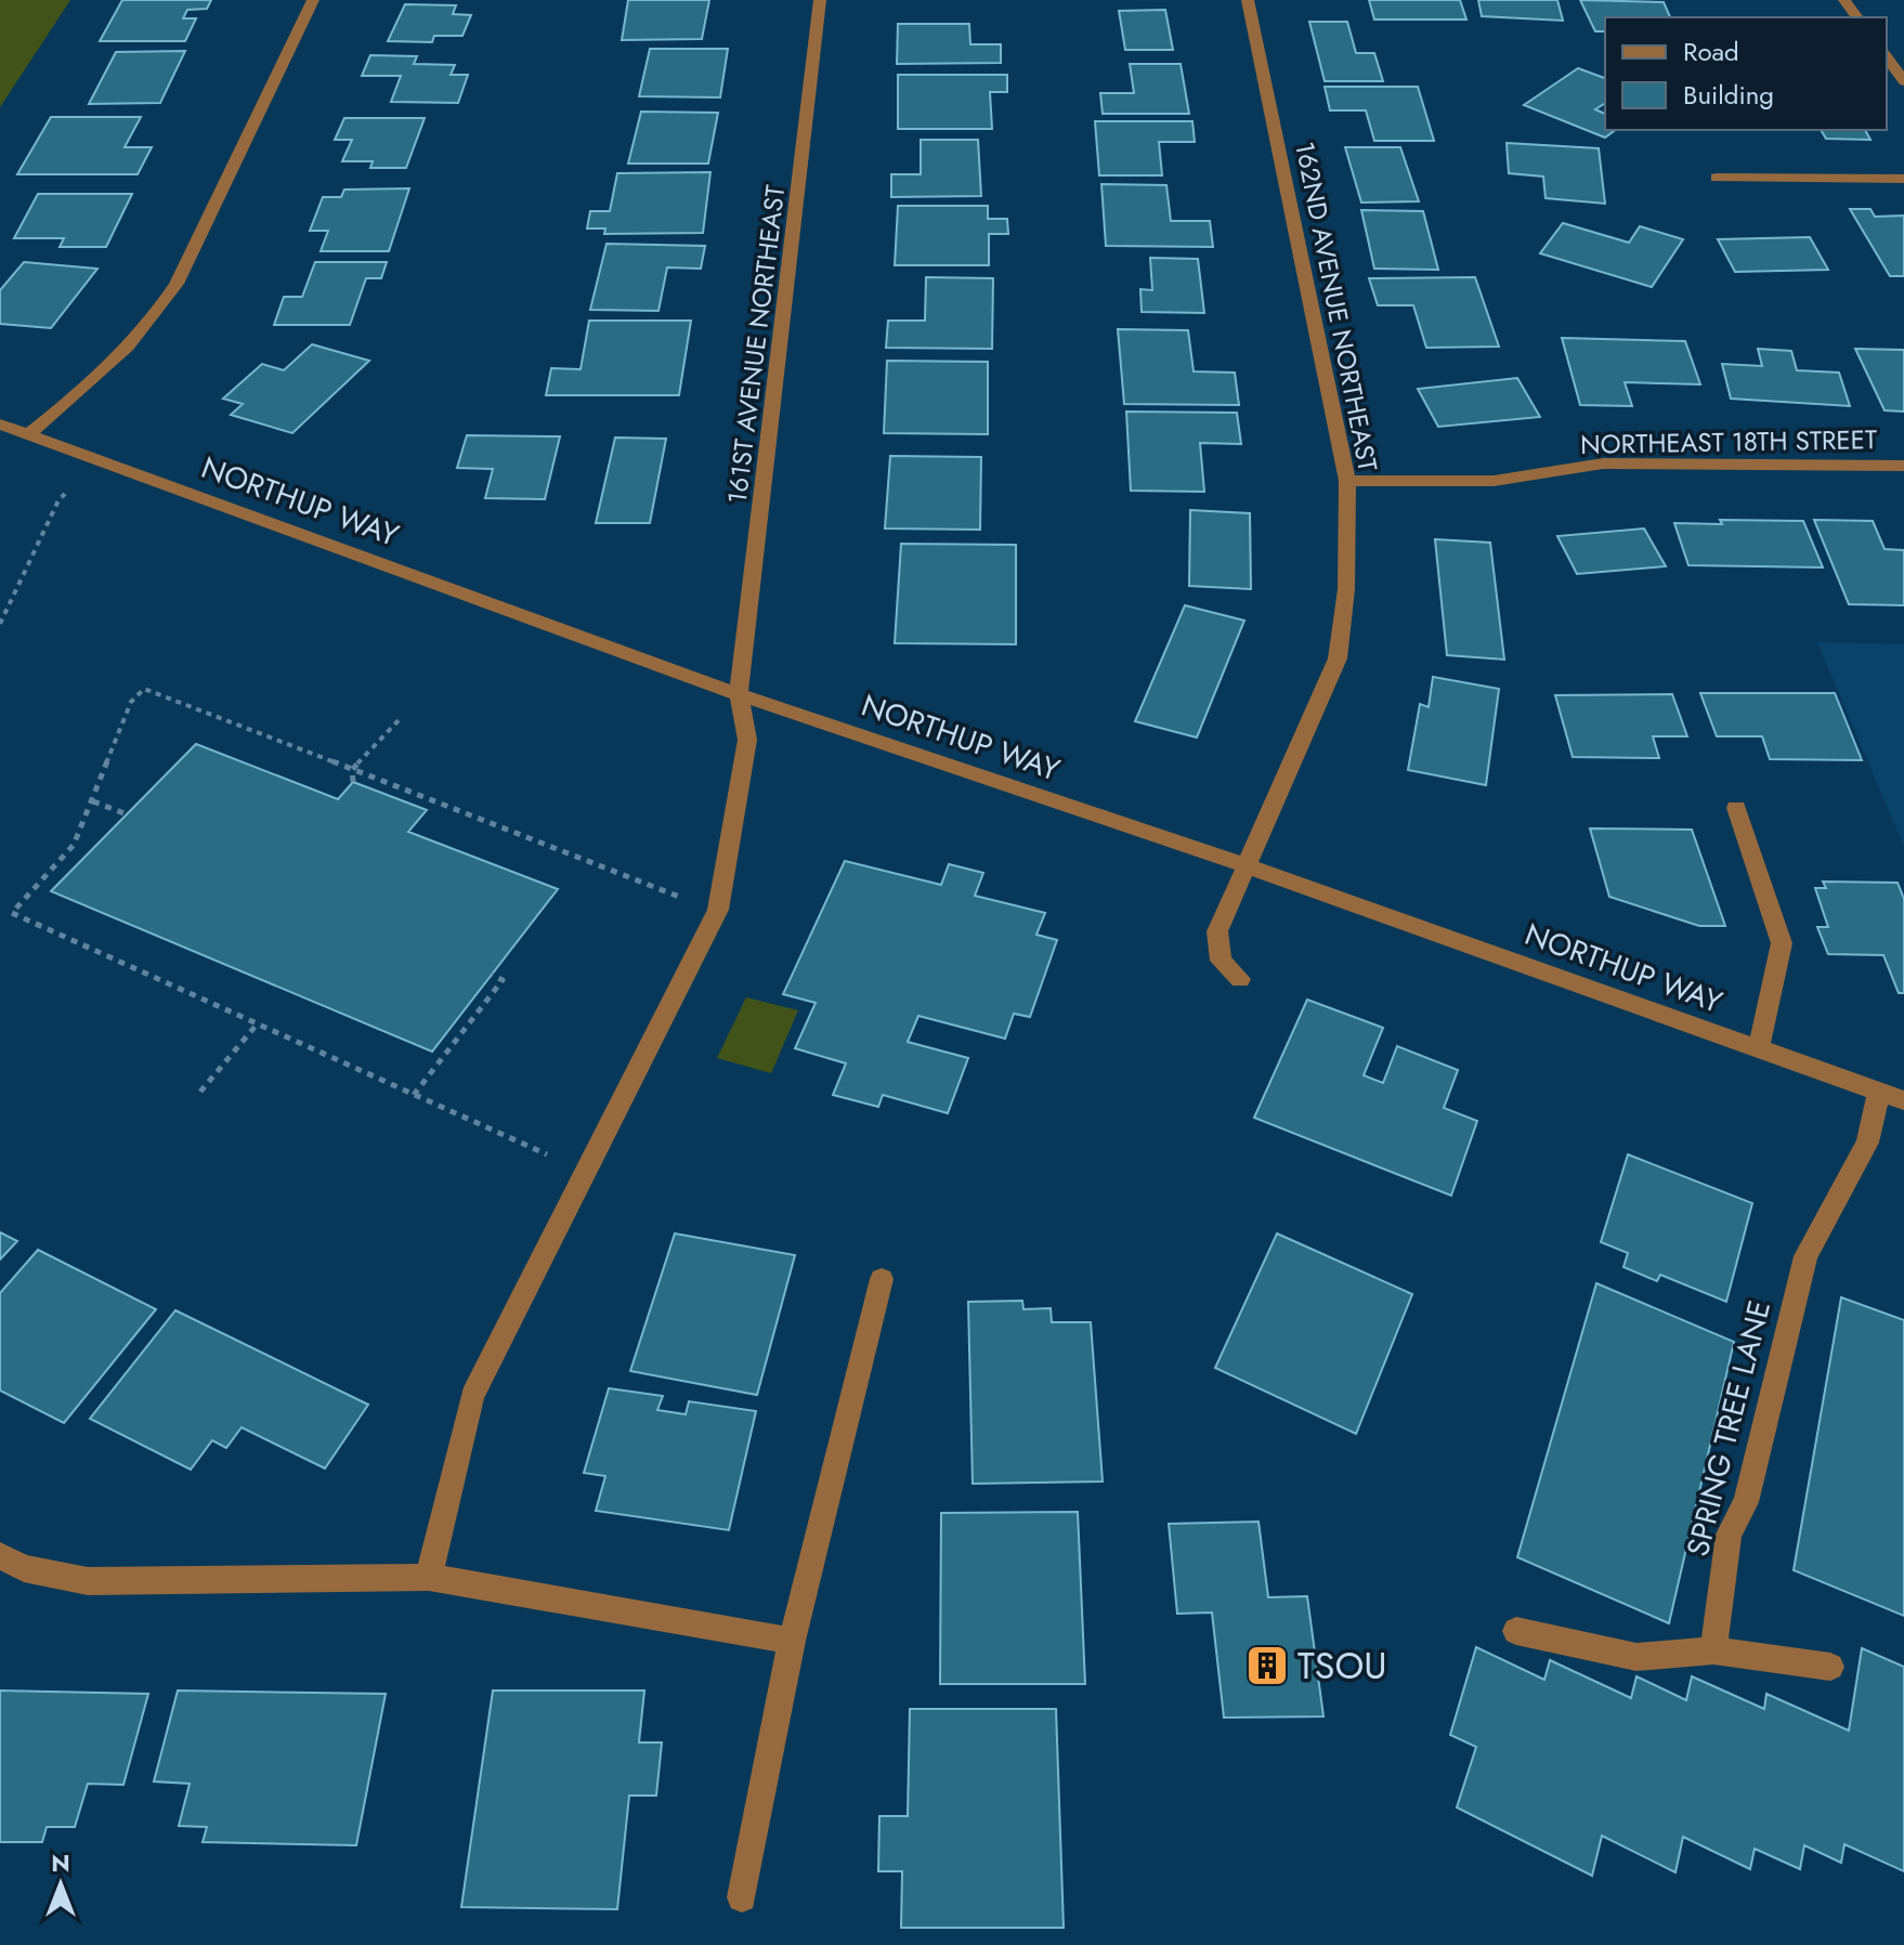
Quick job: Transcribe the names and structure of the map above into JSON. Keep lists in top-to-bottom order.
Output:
{
  "streets": {
    "street": [
      "162ND AVENUE NORTHEAST",
      "161ST AVENUE NORTHEAST",
      "NORTHEAST 18TH STREET",
      "NORTHUP WAY",
      "SPRING TREE LANE"
    ]
  },
  "crossings": [
    ["162ND AVENUE NORTHEAST", "NORTHEAST 18TH STREET"],
    ["162ND AVENUE NORTHEAST", "NORTHUP WAY"],
    ["161ST AVENUE NORTHEAST", "NORTHUP WAY"],
    ["NORTHUP WAY", "SPRING TREE LANE"]
  ],
  "places": {
    "building": ["TSOU"]
  },
  "legend": ["Road", "Building"],
  "north": "top"
}
